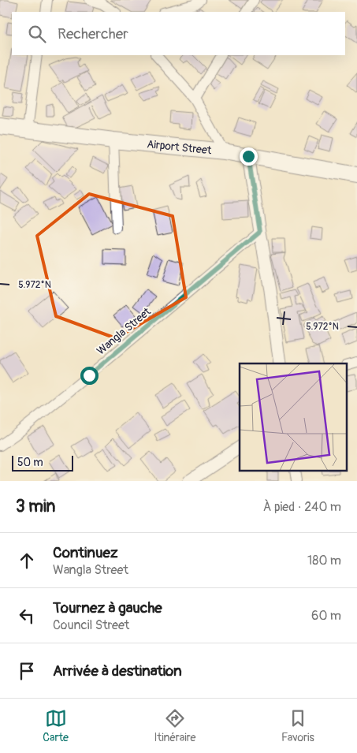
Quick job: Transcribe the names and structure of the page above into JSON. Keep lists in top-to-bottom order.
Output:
{
  "streets": {
    "highway": ["Airport Street"],
    "street": ["Wangla Street"]
  },
  "scale_bar": "50 m",
  "page": {
    "search": "Rechercher",
    "scale": "50 m",
    "heading": ["3 min", "À pied · 240 m"],
    "list": [
      ["Continuez", "Wangla Street", "180 m"],
      ["Tournez à gauche", "Council Street", "60 m"],
      "Arrivée à destination"
    ],
    "nav": ["Carte", "Itinéraire", "Favoris"]
  },
  "coordinates": ["5.972°N"]
}
